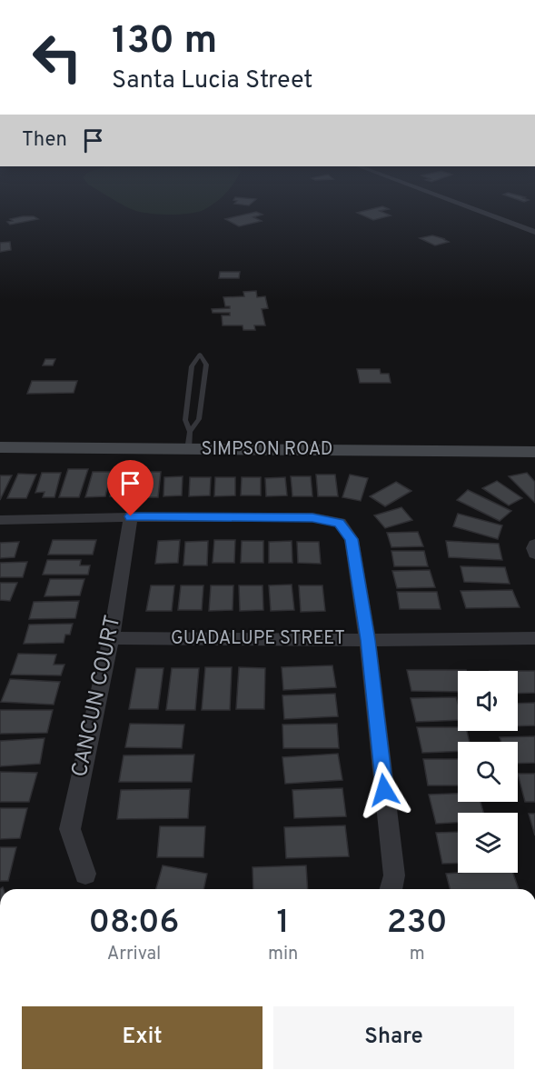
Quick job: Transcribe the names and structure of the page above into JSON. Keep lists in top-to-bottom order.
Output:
{
  "streets": {
    "main road": ["SIMPSON ROAD"],
    "street": ["GUADALUPE STREET", "CANCUN COURT"]
  },
  "crossings": [
    ["GUADALUPE STREET", "CANCUN COURT"]
  ],
  "page": {
    "turn": ["130 m", "Santa Lucia Street"],
    "then": "Then",
    "eta": [
      "08:06",
      "Arrival",
      "1",
      "min",
      "230",
      "m"
    ],
    "buttons": ["Exit", "Share"]
  }
}
